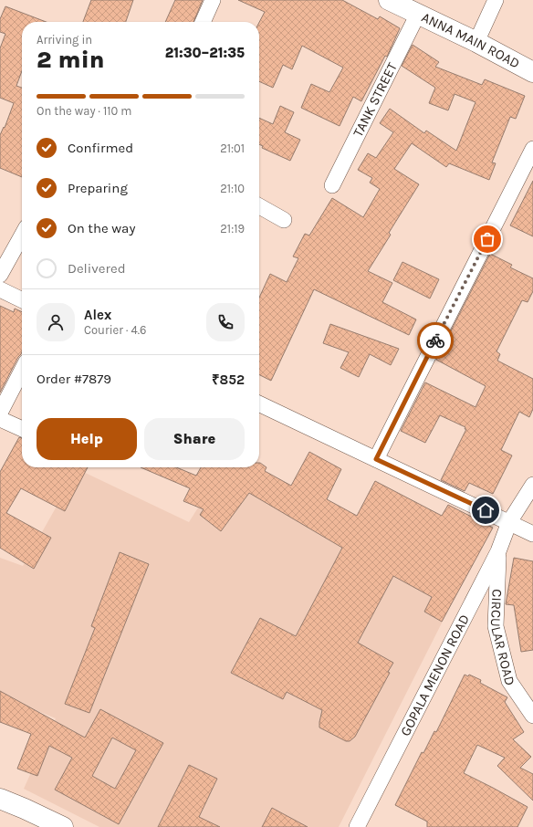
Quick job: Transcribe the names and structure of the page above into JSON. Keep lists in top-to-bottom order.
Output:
{
  "streets": {
    "street": [
      "ANNA MAIN ROAD",
      "TANK STREET",
      "CIRCULAR ROAD",
      "GOPALA MENON ROAD"
    ]
  },
  "crossings": [
    ["ANNA MAIN ROAD", "TANK STREET"],
    ["CIRCULAR ROAD", "GOPALA MENON ROAD"]
  ],
  "page": {
    "heading": ["2 min", "Arriving in", "21:30–21:35"],
    "panel": [
      "Alex",
      "Courier · 4.6",
      "Order #7879",
      "₹852"
    ],
    "bar": "On the way · 110 m",
    "list": [
      ["Confirmed", "21:01"],
      ["Preparing", "21:10"],
      ["On the way", "21:19"],
      "Delivered"
    ],
    "buttons": ["Help", "Share"]
  }
}
